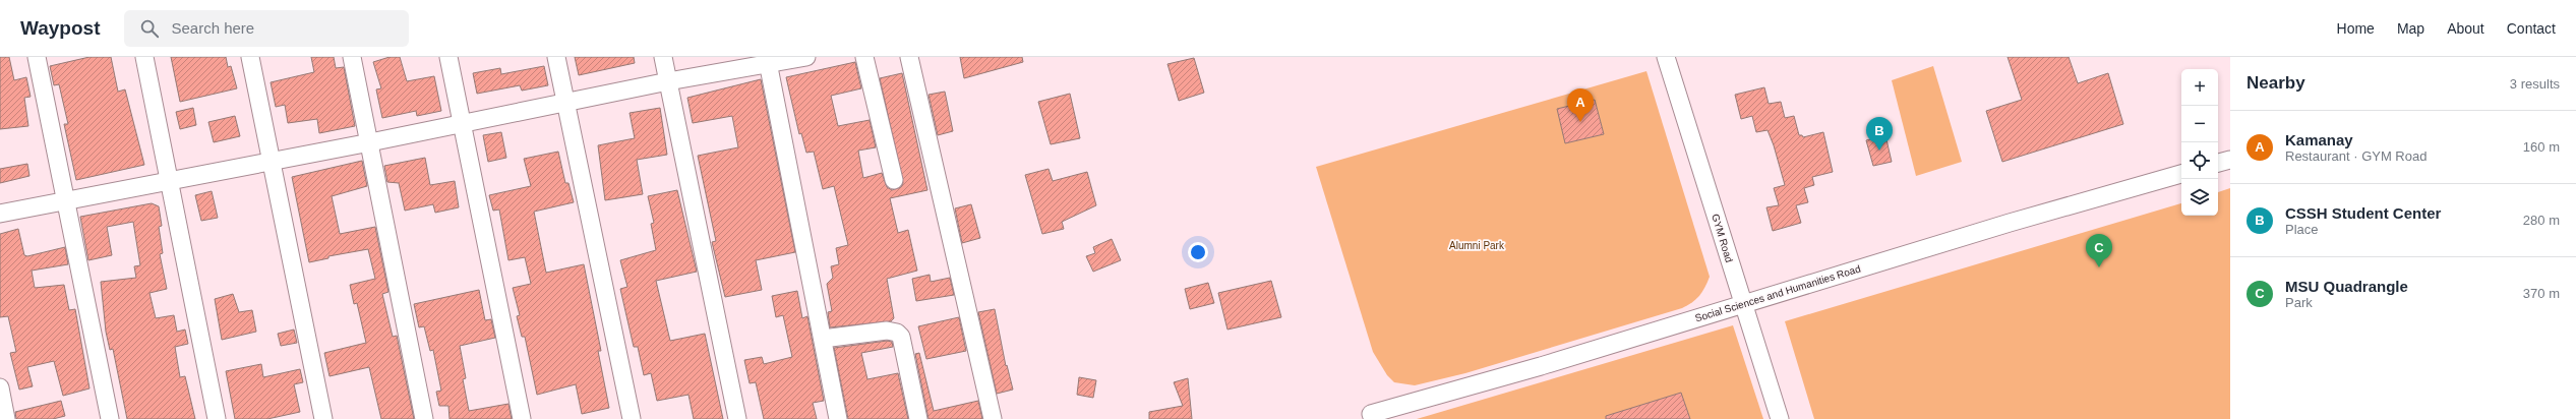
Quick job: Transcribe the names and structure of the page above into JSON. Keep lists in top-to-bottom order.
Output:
{
  "streets": {
    "street": ["GYM Road", "Social Sciences and Humanities Road"]
  },
  "crossings": [
    ["GYM Road", "Social Sciences and Humanities Road"]
  ],
  "parks": ["Alumni Park"],
  "page": {
    "header": "Waypost",
    "search": "Search here",
    "nav": [
      "Home",
      "Map",
      "About",
      "Contact"
    ],
    "heading": ["Nearby", "3 results"],
    "map_buttons": ["+", "−"],
    "pins": ["A", "B", "C"],
    "list": [
      {
        "mark": "A",
        "name": "Kamanay",
        "note": "Restaurant · GYM Road",
        "value": "160 m"
      },
      {
        "mark": "B",
        "name": "CSSH Student Center",
        "note": "Place",
        "value": "280 m"
      },
      {
        "mark": "C",
        "name": "MSU Quadrangle",
        "note": "Park",
        "value": "370 m"
      }
    ]
  }
}
